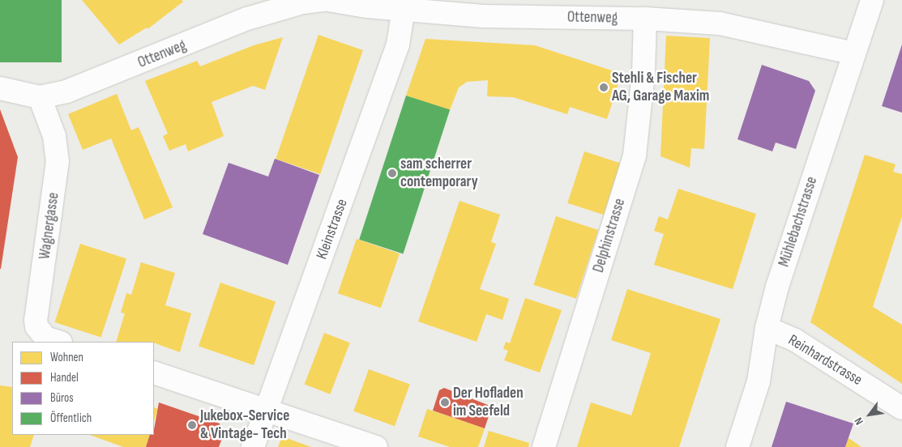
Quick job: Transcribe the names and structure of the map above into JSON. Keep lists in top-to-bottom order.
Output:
{
  "streets": {
    "street": [
      "Ottenweg",
      "Mühlebachstrasse",
      "Wagnergasse",
      "Kleinstrasse",
      "Delphinstrasse",
      "Reinhardstrasse"
    ]
  },
  "crossings": [
    ["Ottenweg", "Mühlebachstrasse"],
    ["Ottenweg", "Wagnergasse"],
    ["Ottenweg", "Kleinstrasse"],
    ["Ottenweg", "Delphinstrasse"],
    ["Mühlebachstrasse", "Reinhardstrasse"]
  ],
  "places": [
    "Stehli & Fischer AG, Garage Maxim",
    "sam scherrer contemporary",
    "Der Hofladen im Seefeld",
    "Jukebox-Service & Vintage- Tech"
  ],
  "legend": [
    "Wohnen",
    "Handel",
    "Büros",
    "Öffentlich"
  ],
  "north": "bottom left"
}
